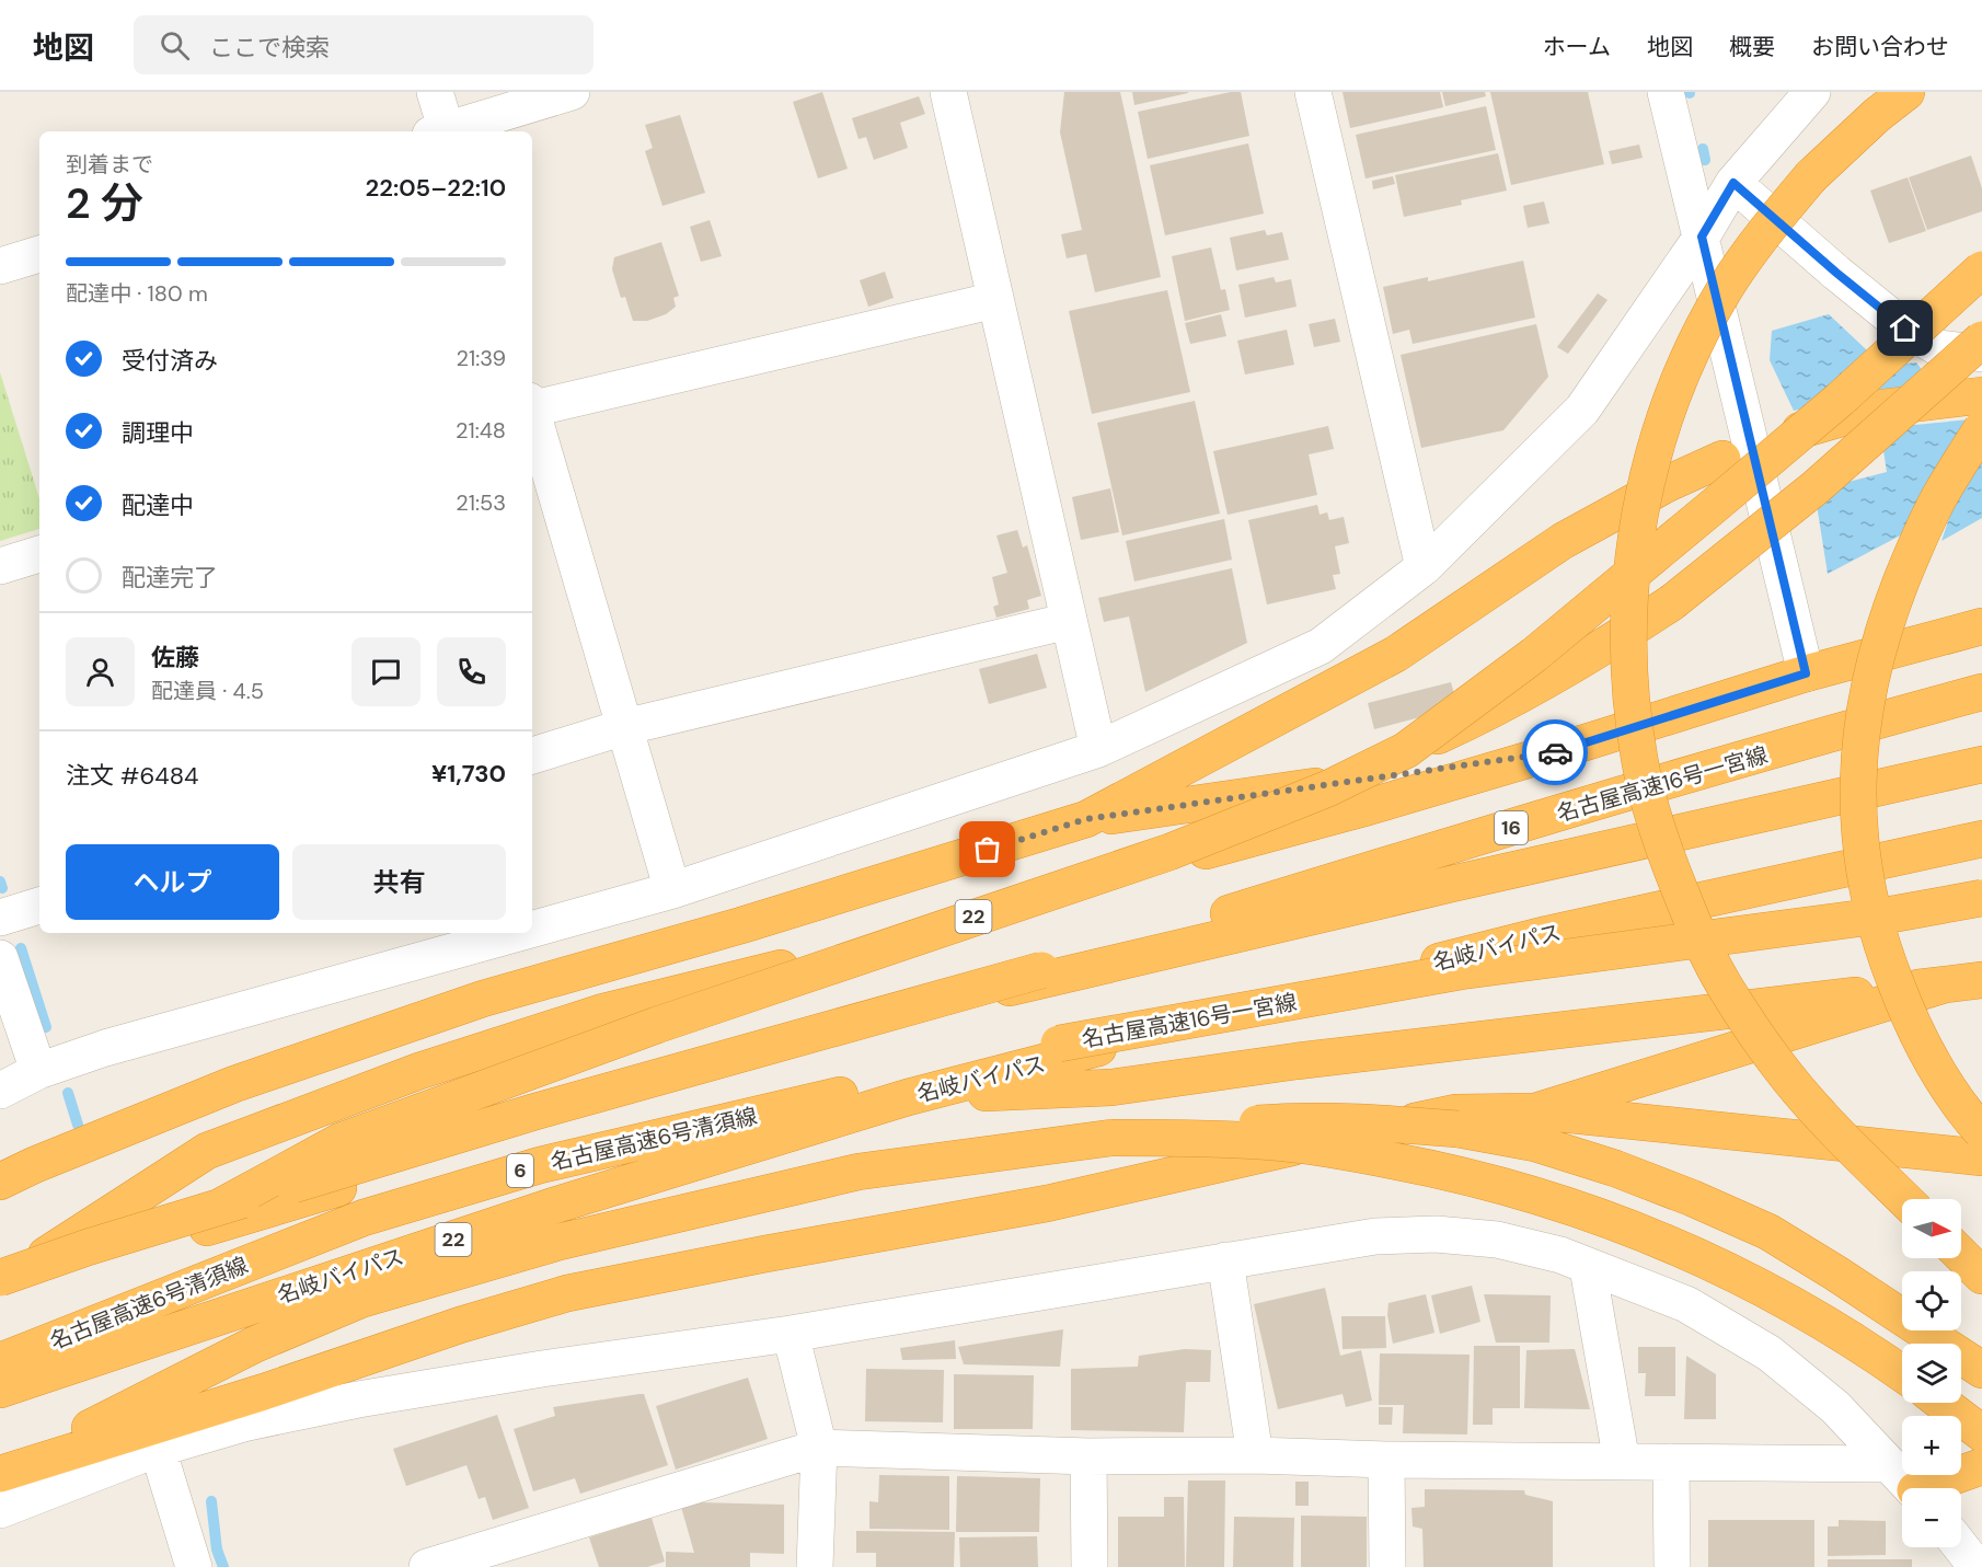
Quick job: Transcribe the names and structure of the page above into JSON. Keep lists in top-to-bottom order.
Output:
{
  "streets": {
    "highway": [
      "名古屋高速16号一宮線",
      "16",
      "22",
      "名岐バイパス",
      "名古屋高速6号清須線",
      "6"
    ]
  },
  "crossings": [
    ["名古屋高速16号一宮線", "名古屋高速6号清須線"],
    ["22", "名岐バイパス"]
  ],
  "north": "right",
  "page": {
    "header": "地図",
    "search": "ここで検索",
    "nav": [
      "ホーム",
      "地図",
      "概要",
      "お問い合わせ"
    ],
    "heading": ["2 分", "到着まで", "22:05–22:10"],
    "panel": [
      "佐藤",
      "配達員 · 4.5",
      "注文 #6484",
      "¥1,730"
    ],
    "bar": "配達中 · 180 m",
    "list": [
      ["受付済み", "21:39"],
      ["調理中", "21:48"],
      ["配達中", "21:53"],
      "配達完了"
    ],
    "buttons": ["ヘルプ", "共有"],
    "map_buttons": ["+", "−"]
  }
}
